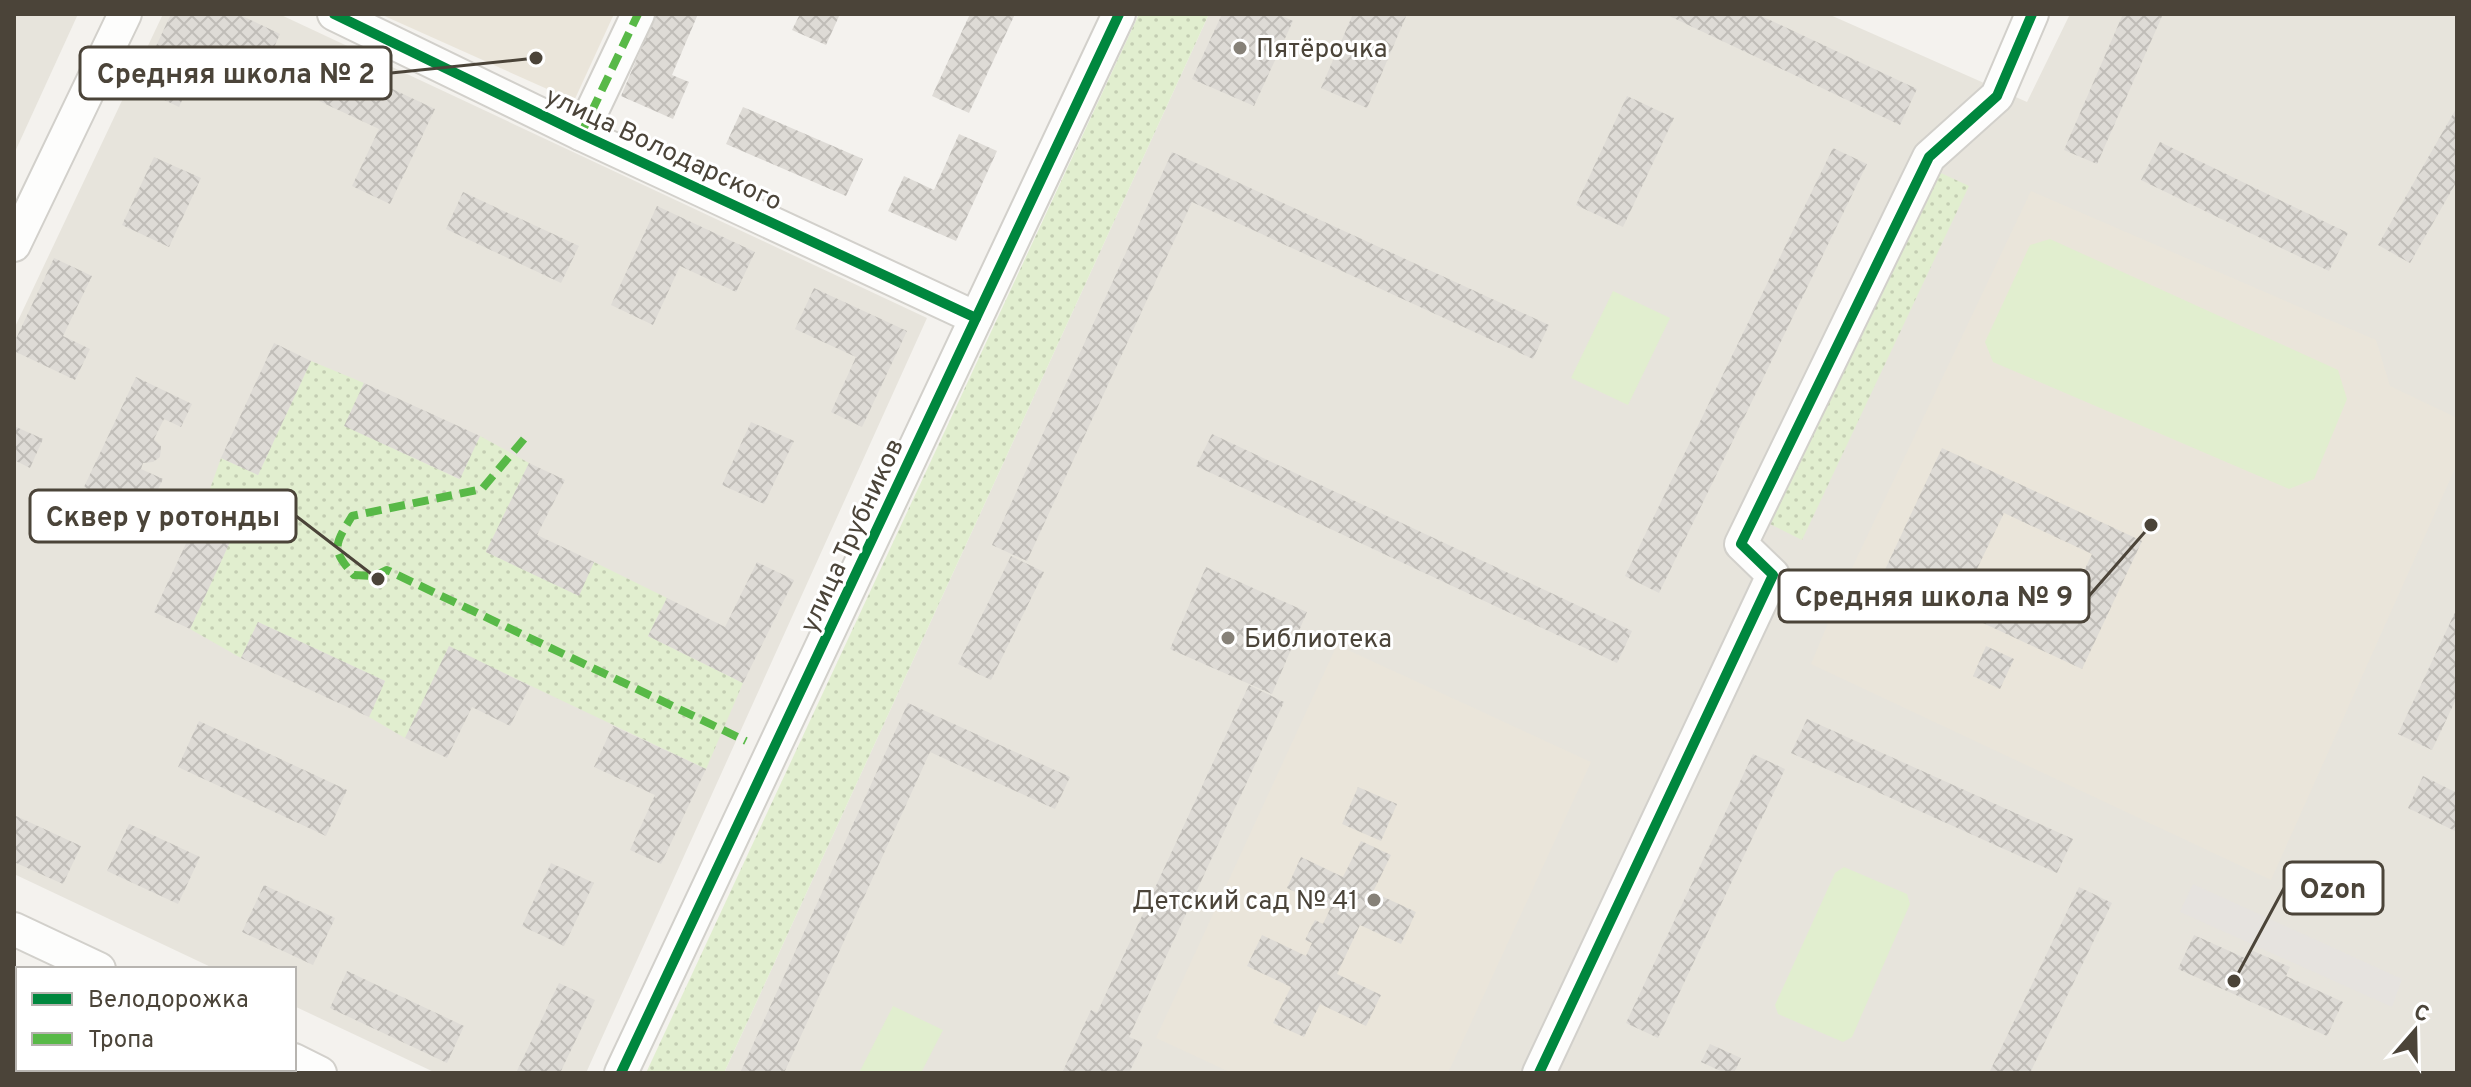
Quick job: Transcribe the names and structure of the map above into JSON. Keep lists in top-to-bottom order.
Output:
{
  "streets": {
    "street": ["улица Володарского", "улица Трубников"]
  },
  "crossings": [
    ["улица Володарского", "улица Трубников"]
  ],
  "places": [
    "Пятёрочка",
    "Средняя школа № 2",
    "Средняя школа № 9",
    "Сквер у ротонды",
    "Библиотека",
    "Детский сад № 41",
    "Ozon"
  ],
  "legend": ["Велодорожка", "Тропа"],
  "north": "top"
}
